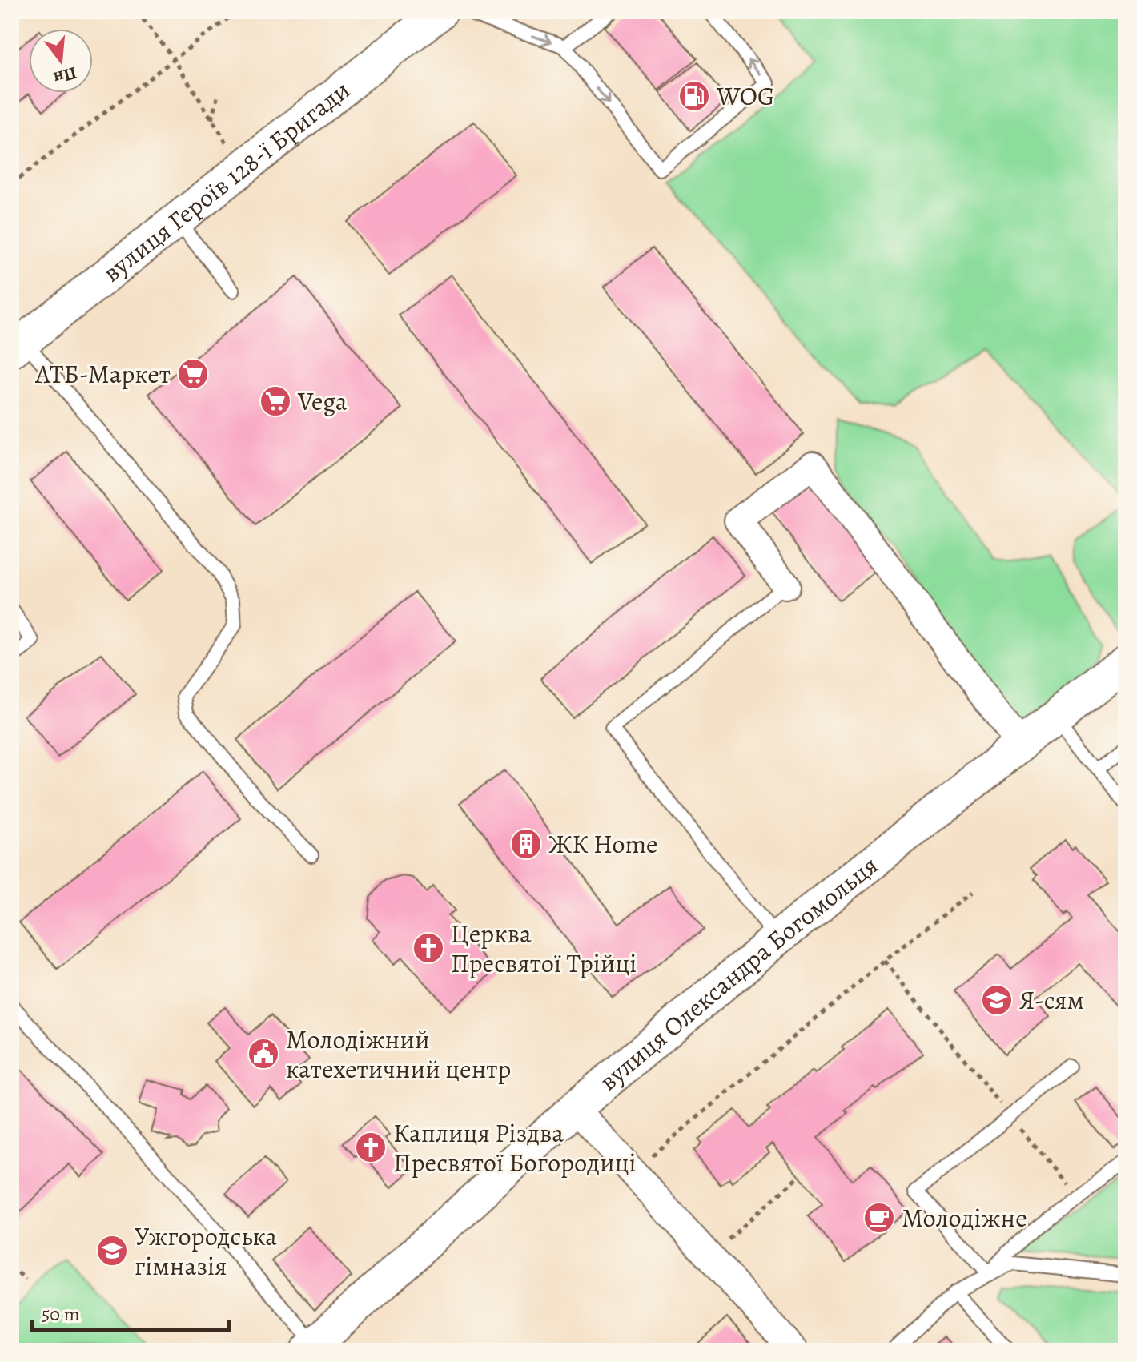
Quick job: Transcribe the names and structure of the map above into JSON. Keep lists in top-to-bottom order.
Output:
{
  "streets": {
    "street": ["вулиця Героїв 128-ї Бригади", "вулиця Олександра Богомольця"]
  },
  "places": {
    "fuel station": ["WOG"],
    "supermarket": ["АТБ-Маркет", "Vega"],
    "building": ["ЖК Home"],
    "church": ["Церква Пресвятої Трійці", "Каплиця Різдва Пресвятої Богородиці"],
    "school or university": ["Я-сям", "Ужгородська гімназія"],
    "public building": ["Молодіжний катехетичний центр"],
    "cafe": ["Молодіжне"]
  },
  "scale_bar": "50 m",
  "north": "bottom"
}
